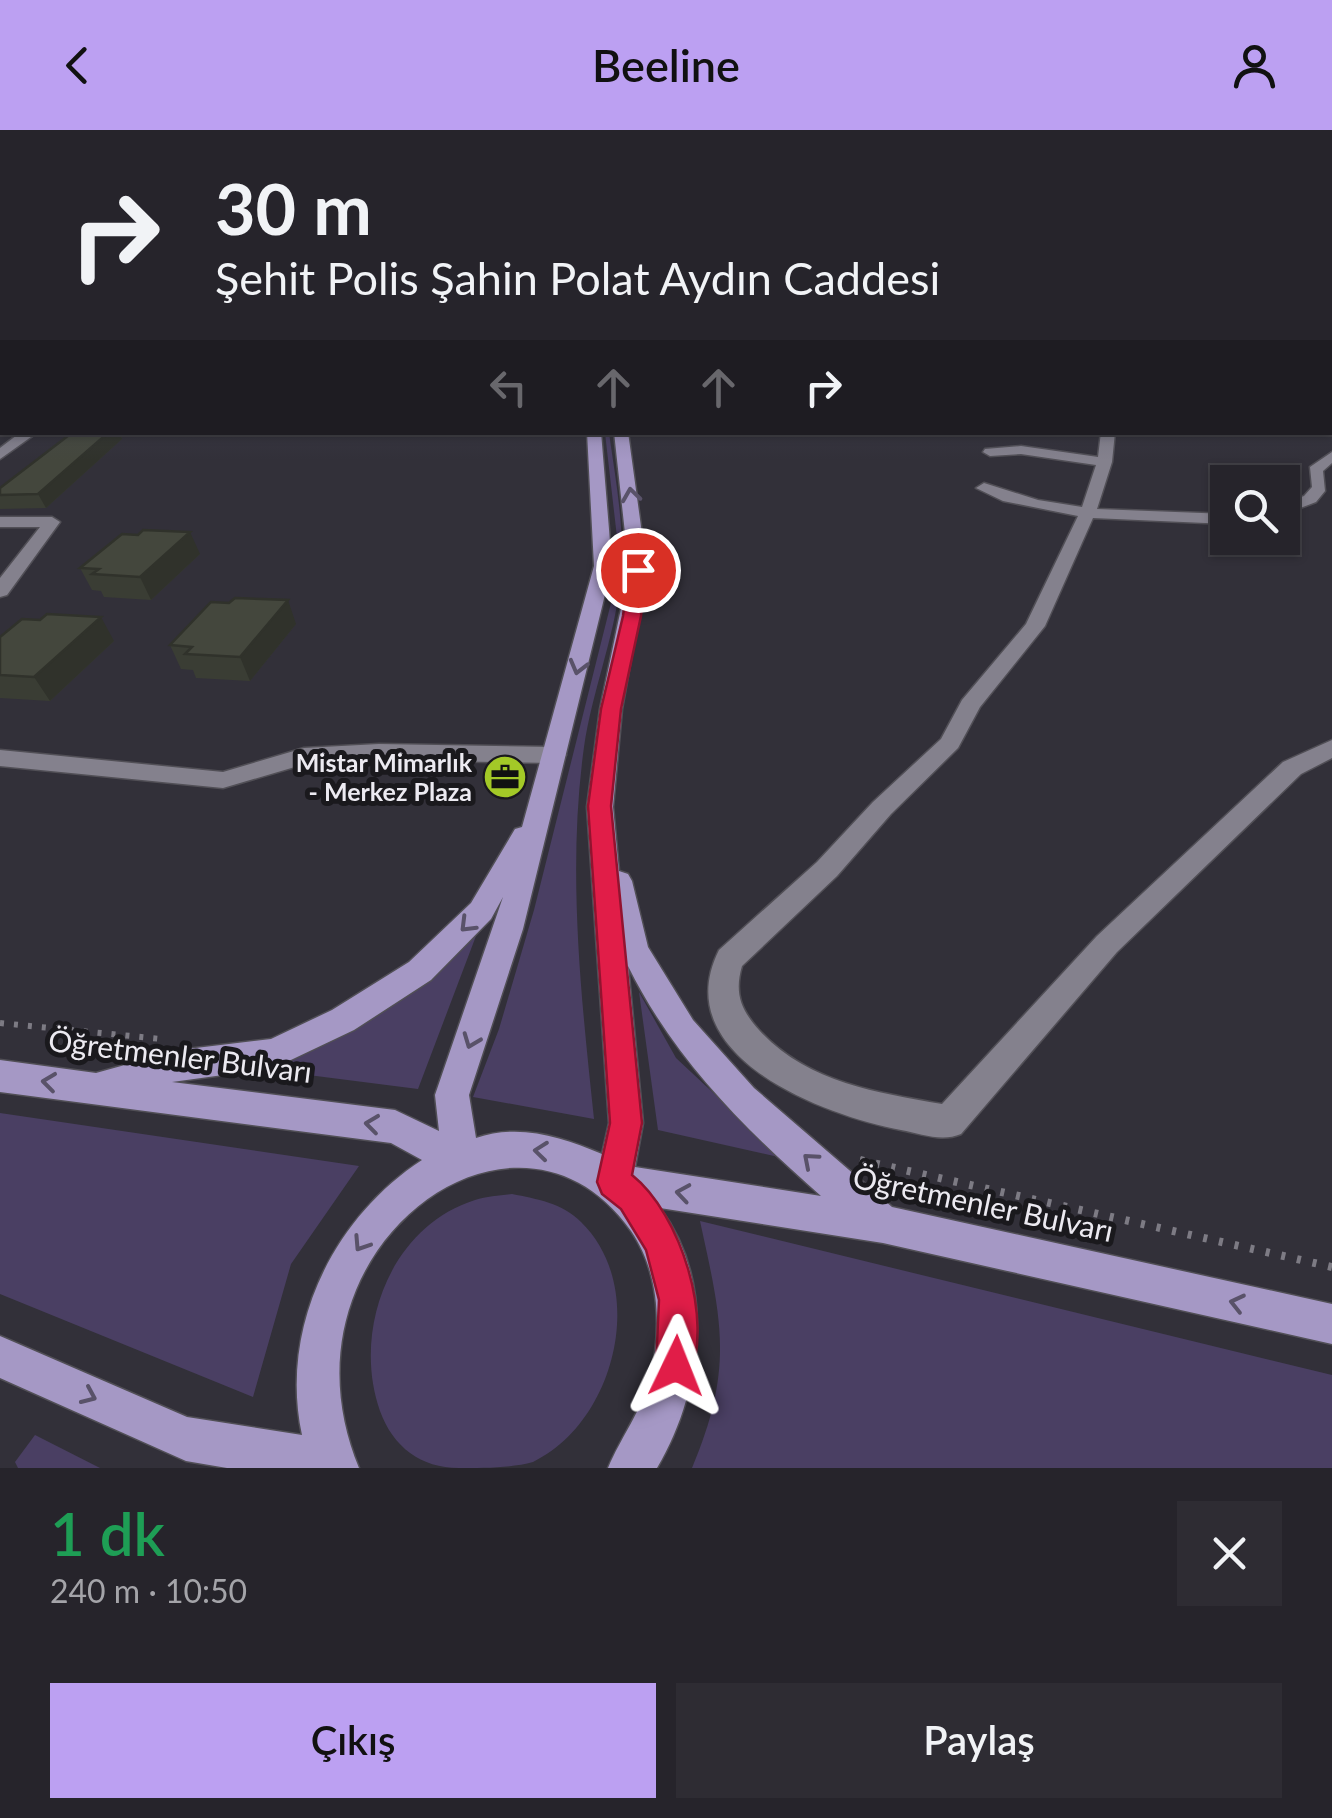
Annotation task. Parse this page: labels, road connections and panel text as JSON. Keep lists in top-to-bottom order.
{
  "streets": {
    "main road": ["Öğretmenler Bulvarı"]
  },
  "one_way": ["Öğretmenler Bulvarı"],
  "places": {
    "office": ["Mistar Mimarlık - Merkez Plaza"]
  },
  "page": {
    "header": "Beeline",
    "turn": ["30 m", "Şehit Polis Şahin Polat Aydın Caddesi"],
    "heading": ["1 dk", "240 m · 10:50"],
    "buttons": ["Çıkış", "Paylaş"]
  }
}
